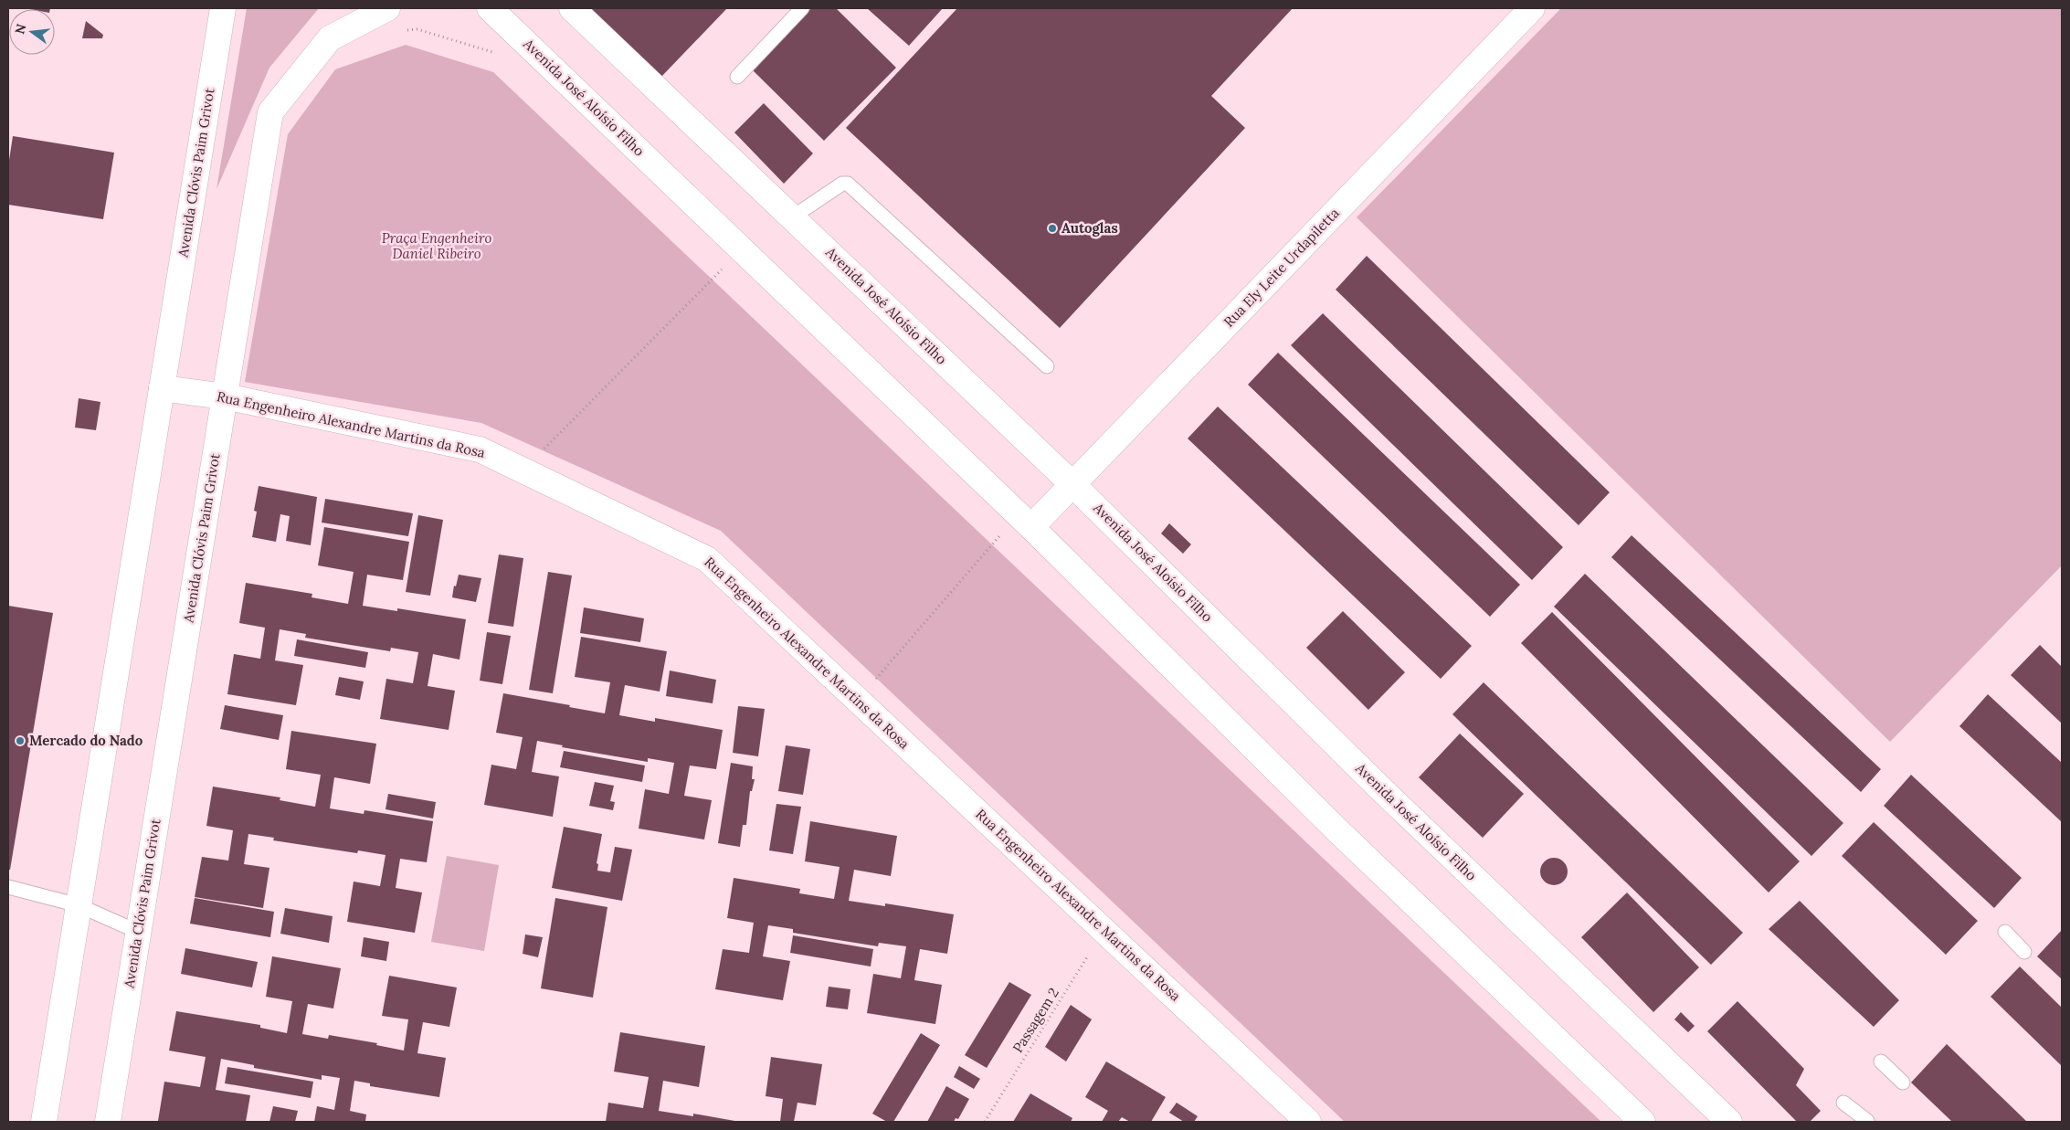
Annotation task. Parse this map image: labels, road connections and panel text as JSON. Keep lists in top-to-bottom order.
{
  "streets": {
    "street": [
      "Avenida José Aloísio Filho",
      "Avenida Clóvis Paim Grivot",
      "Rua Ely Leite Urdapiletta",
      "Rua Engenheiro Alexandre Martins da Rosa"
    ],
    "path": ["Passagem 2"]
  },
  "crossings": [
    ["Avenida José Aloísio Filho", "Rua Ely Leite Urdapiletta"],
    ["Avenida Clóvis Paim Grivot", "Rua Engenheiro Alexandre Martins da Rosa"],
    ["Rua Engenheiro Alexandre Martins da Rosa", "Passagem 2"]
  ],
  "parks": ["Praça Engenheiro Daniel Ribeiro"],
  "places": ["Autoglas", "Mercado do Nado"],
  "north": "left"
}
